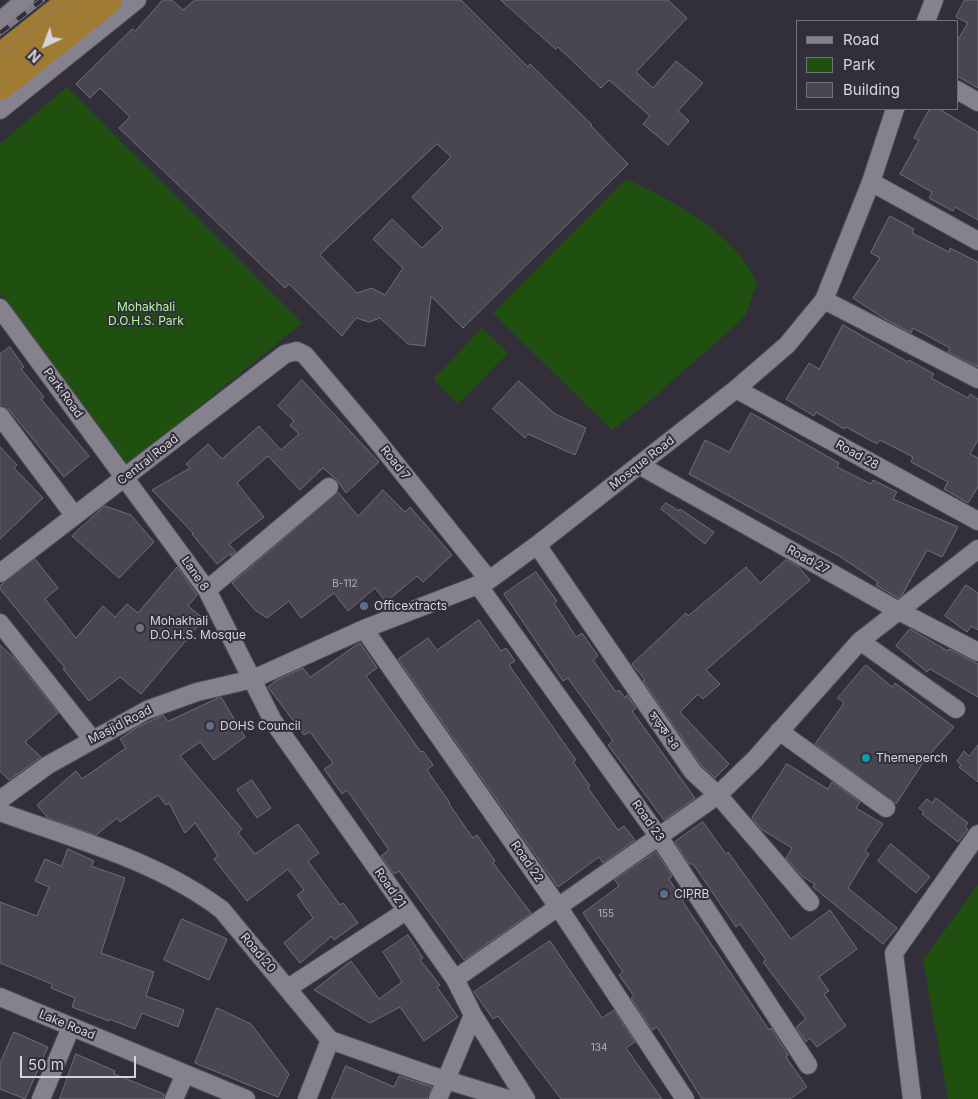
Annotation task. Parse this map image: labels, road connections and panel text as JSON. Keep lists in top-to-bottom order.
{
  "streets": {
    "street": [
      "Park Road",
      "Road 28",
      "Central Road",
      "Road 7",
      "Mosque Road",
      "Road 27",
      "Lane 8",
      "Masjid Road",
      "সড়ক ২৪",
      "Road 23",
      "Road 22",
      "Road 21",
      "Road 20",
      "Lake Road"
    ]
  },
  "crossings": [
    ["Park Road", "Central Road"],
    ["Park Road", "Lane 8"],
    ["Road 28", "Mosque Road"],
    ["Central Road", "Road 7"],
    ["Central Road", "Lane 8"],
    ["Road 7", "Mosque Road"],
    ["Road 7", "Road 23"],
    ["Mosque Road", "Road 27"],
    ["Mosque Road", "Lane 8"],
    ["Mosque Road", "Masjid Road"],
    ["Mosque Road", "সড়ক ২৪"],
    ["Mosque Road", "Road 23"],
    ["Mosque Road", "Road 22"],
    ["Mosque Road", "Road 21"],
    ["Lane 8", "Masjid Road"],
    ["Lane 8", "Road 21"],
    ["Masjid Road", "Road 21"]
  ],
  "parks": ["Mohakhali D.O.H.S. Park"],
  "places": [
    "Officextracts",
    "Mohakhali D.O.H.S. Mosque",
    "DOHS Council",
    "Themeperch",
    "CIPRB"
  ],
  "house_numbers": ["B-112", "155", "134"],
  "legend": ["Road", "Park", "Building"],
  "scale_bar": "50 m",
  "north": "bottom left"
}
